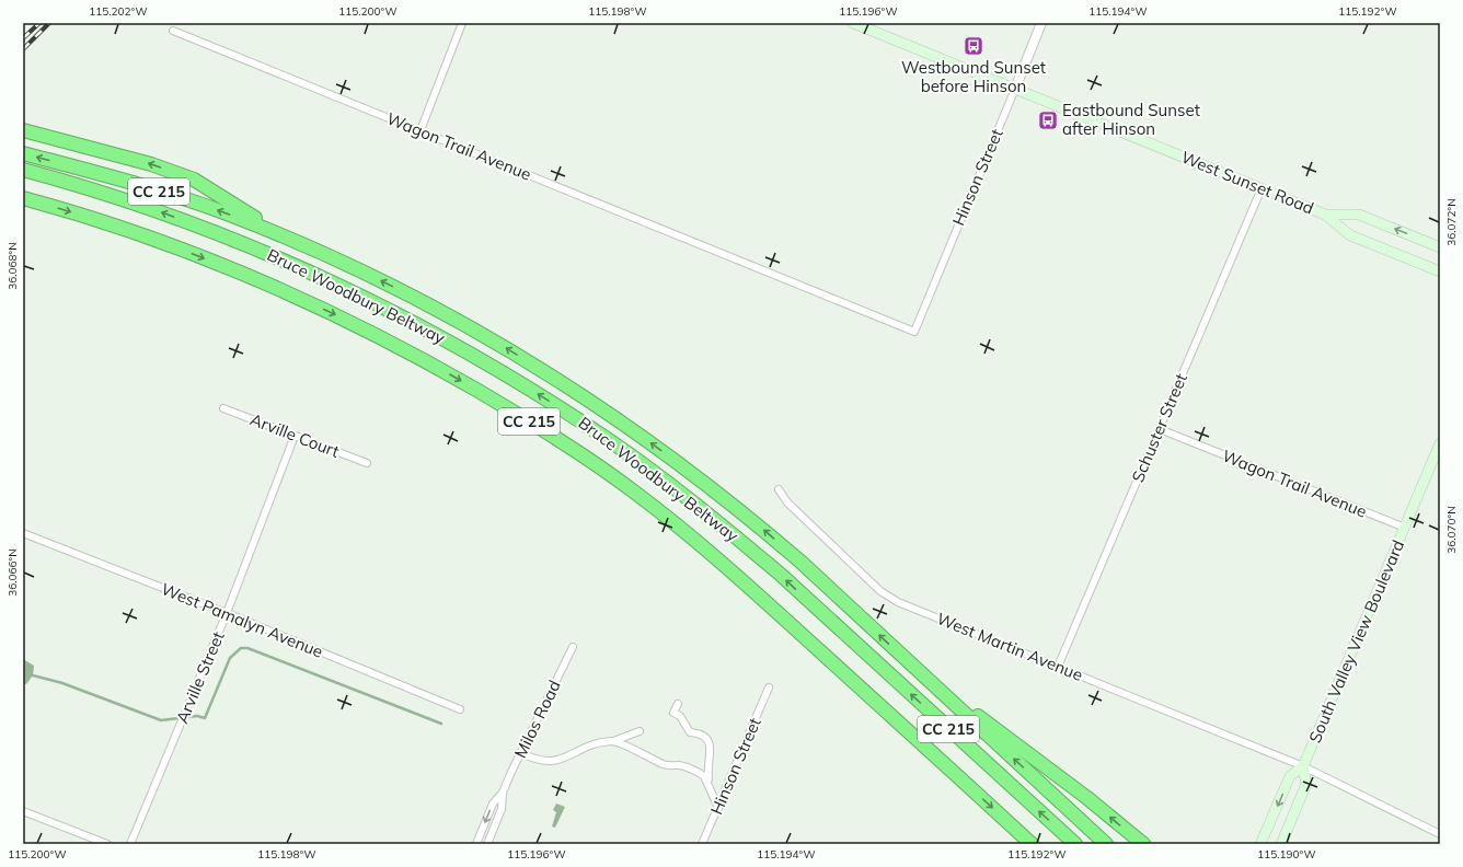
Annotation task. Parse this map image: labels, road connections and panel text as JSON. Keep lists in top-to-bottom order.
{
  "streets": {
    "highway": ["CC 215", "Bruce Woodbury Beltway"],
    "main road": ["West Sunset Road", "South Valley View Boulevard"],
    "street": [
      "Wagon Trail Avenue",
      "Hinson Street",
      "Schuster Street",
      "Arville Court",
      "West Pamalyn Avenue",
      "West Martin Avenue",
      "Arville Street",
      "Milos Road"
    ]
  },
  "crossings": [
    ["Wagon Trail Avenue", "Hinson Street"],
    ["Wagon Trail Avenue", "Schuster Street"],
    ["Wagon Trail Avenue", "South Valley View Boulevard"],
    ["Hinson Street", "West Sunset Road"],
    ["West Sunset Road", "Schuster Street"],
    ["Schuster Street", "West Martin Avenue"],
    ["Arville Court", "Arville Street"],
    ["West Pamalyn Avenue", "Arville Street"],
    ["South Valley View Boulevard", "West Martin Avenue"]
  ],
  "places": {
    "bus stop": ["Westbound Sunset before Hinson", "Eastbound Sunset after Hinson"]
  },
  "coordinates": [
    "115.202°W",
    "115.200°W",
    "115.198°W",
    "115.196°W",
    "115.194°W",
    "115.192°W",
    "36.072°N",
    "36.068°N",
    "36.070°N",
    "36.066°N",
    "115.190°W"
  ]
}
